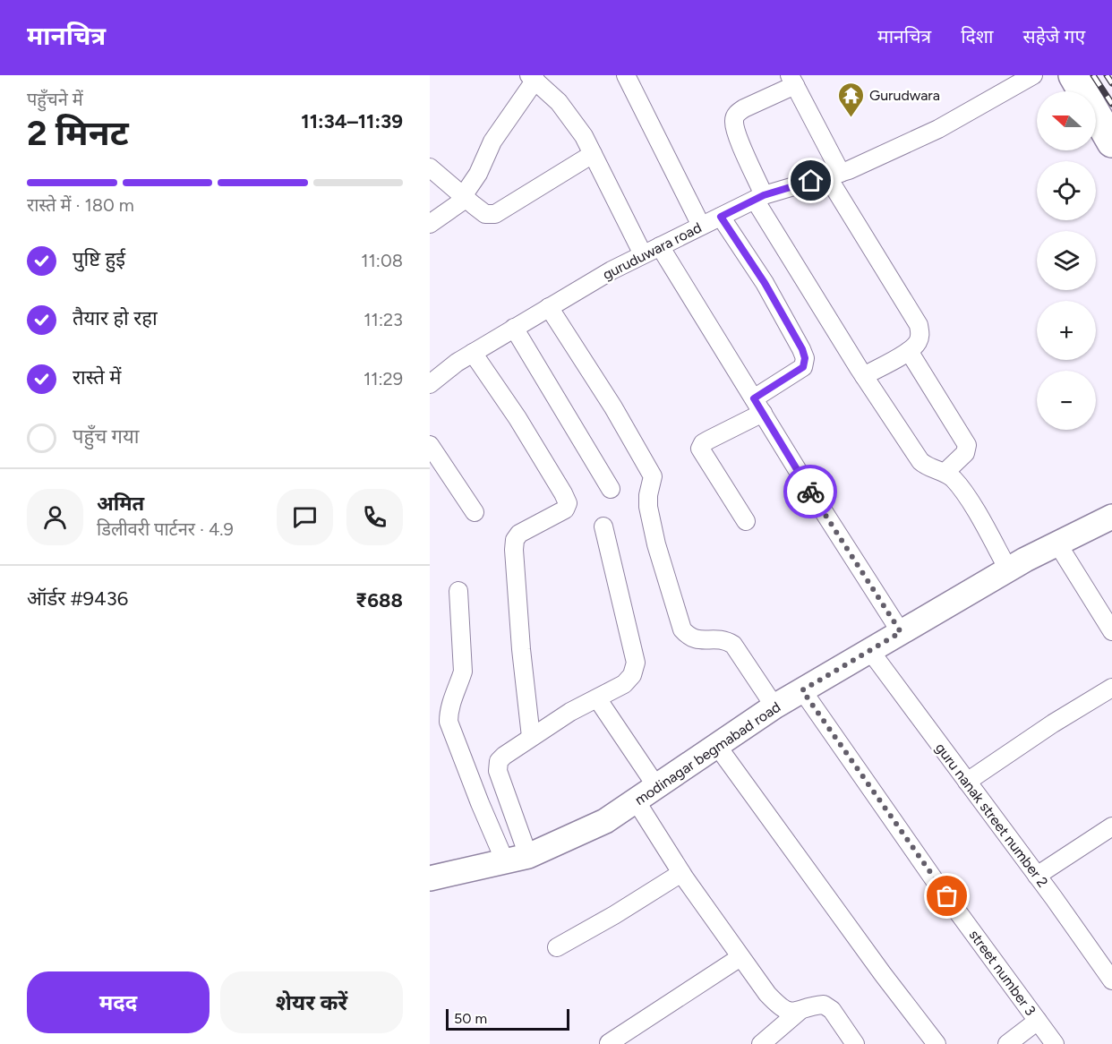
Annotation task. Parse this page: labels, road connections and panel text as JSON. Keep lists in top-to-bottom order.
{
  "streets": {
    "street": [
      "guruduwara road",
      "modinagar begmabad road",
      "guru nanak street number 2",
      "street number 3"
    ]
  },
  "crossings": [
    ["modinagar begmabad road", "guru nanak street number 2"],
    ["modinagar begmabad road", "street number 3"]
  ],
  "places": {
    "temple": ["Gurudwara"]
  },
  "scale_bar": "50 m",
  "north": "left",
  "page": {
    "header": "मानचित्र",
    "nav": ["मानचित्र", "दिशा", "सहेजे गए"],
    "heading": ["2 मिनट", "पहुँचने में", "11:34–11:39"],
    "panel": [
      "अमित",
      "डिलीवरी पार्टनर · 4.9",
      "ऑर्डर #9436",
      "₹688"
    ],
    "map_buttons": ["+", "−"],
    "bar": "रास्ते में · 180 m",
    "list": [
      ["पुष्टि हुई", "11:08"],
      ["तैयार हो रहा", "11:23"],
      ["रास्ते में", "11:29"],
      "पहुँच गया"
    ],
    "buttons": ["मदद", "शेयर करें"],
    "scale": "50 m"
  }
}
